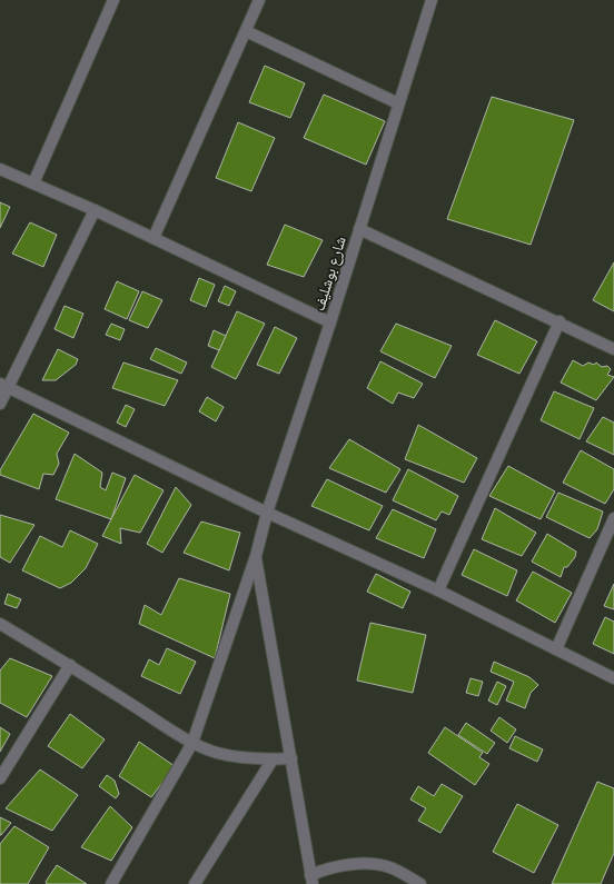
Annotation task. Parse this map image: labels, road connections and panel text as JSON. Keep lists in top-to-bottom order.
{
  "streets": {
    "street": ["شارع بوشليف"]
  }
}
